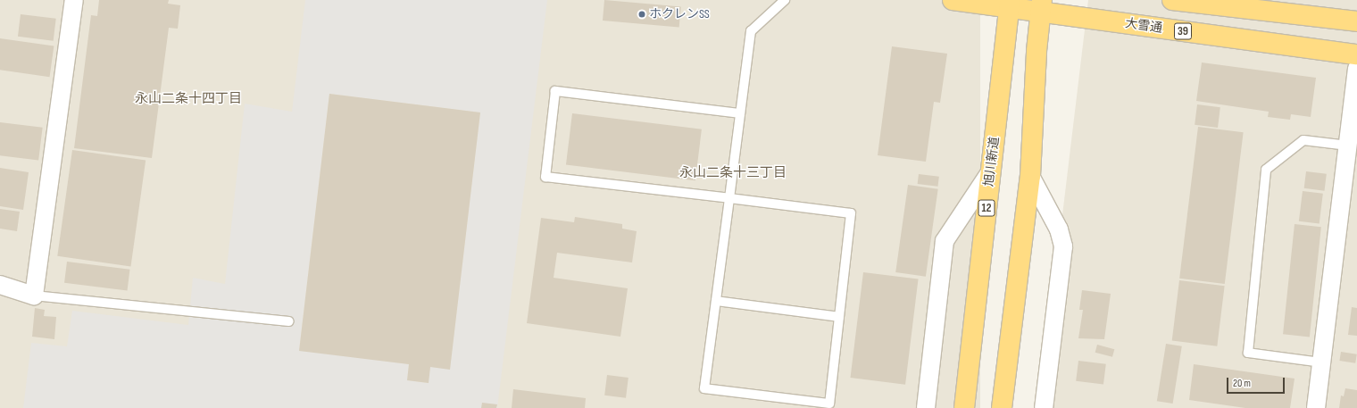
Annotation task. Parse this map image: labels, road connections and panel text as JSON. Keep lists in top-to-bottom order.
{
  "streets": {
    "highway": [
      "大雪通",
      "39",
      "旭川新道",
      "12"
    ]
  },
  "crossings": [
    ["大雪通", "旭川新道"]
  ],
  "districts": ["永山二条十四丁目", "永山二条十三丁目"],
  "places": ["ホクレンSS"],
  "scale_bar": "20 m"
}
